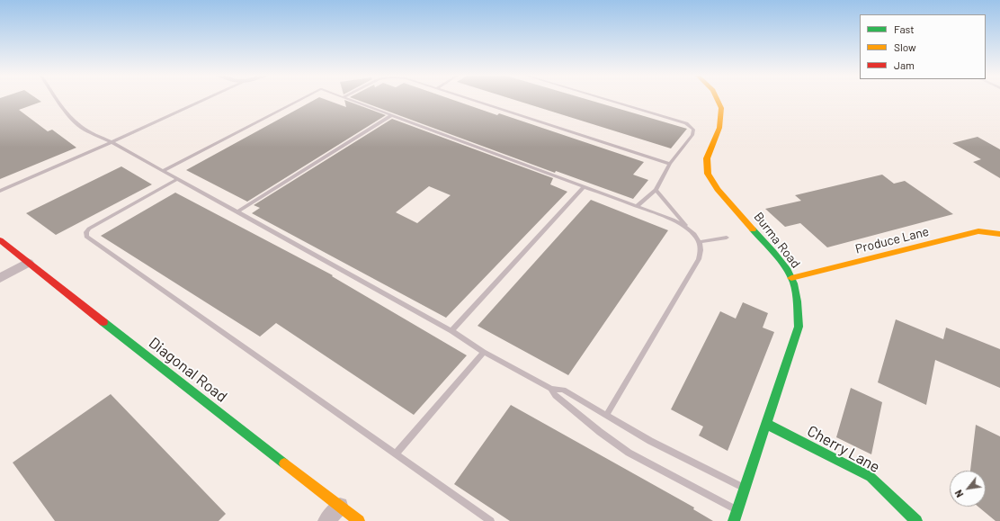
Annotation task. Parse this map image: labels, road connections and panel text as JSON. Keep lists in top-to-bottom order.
{
  "streets": {
    "street": [
      "Burma Road",
      "Produce Lane",
      "Diagonal Road",
      "Cherry Lane"
    ]
  },
  "crossings": [
    ["Burma Road", "Produce Lane"],
    ["Burma Road", "Cherry Lane"]
  ],
  "legend": ["Fast", "Slow", "Jam"],
  "north": "bottom left"
}
